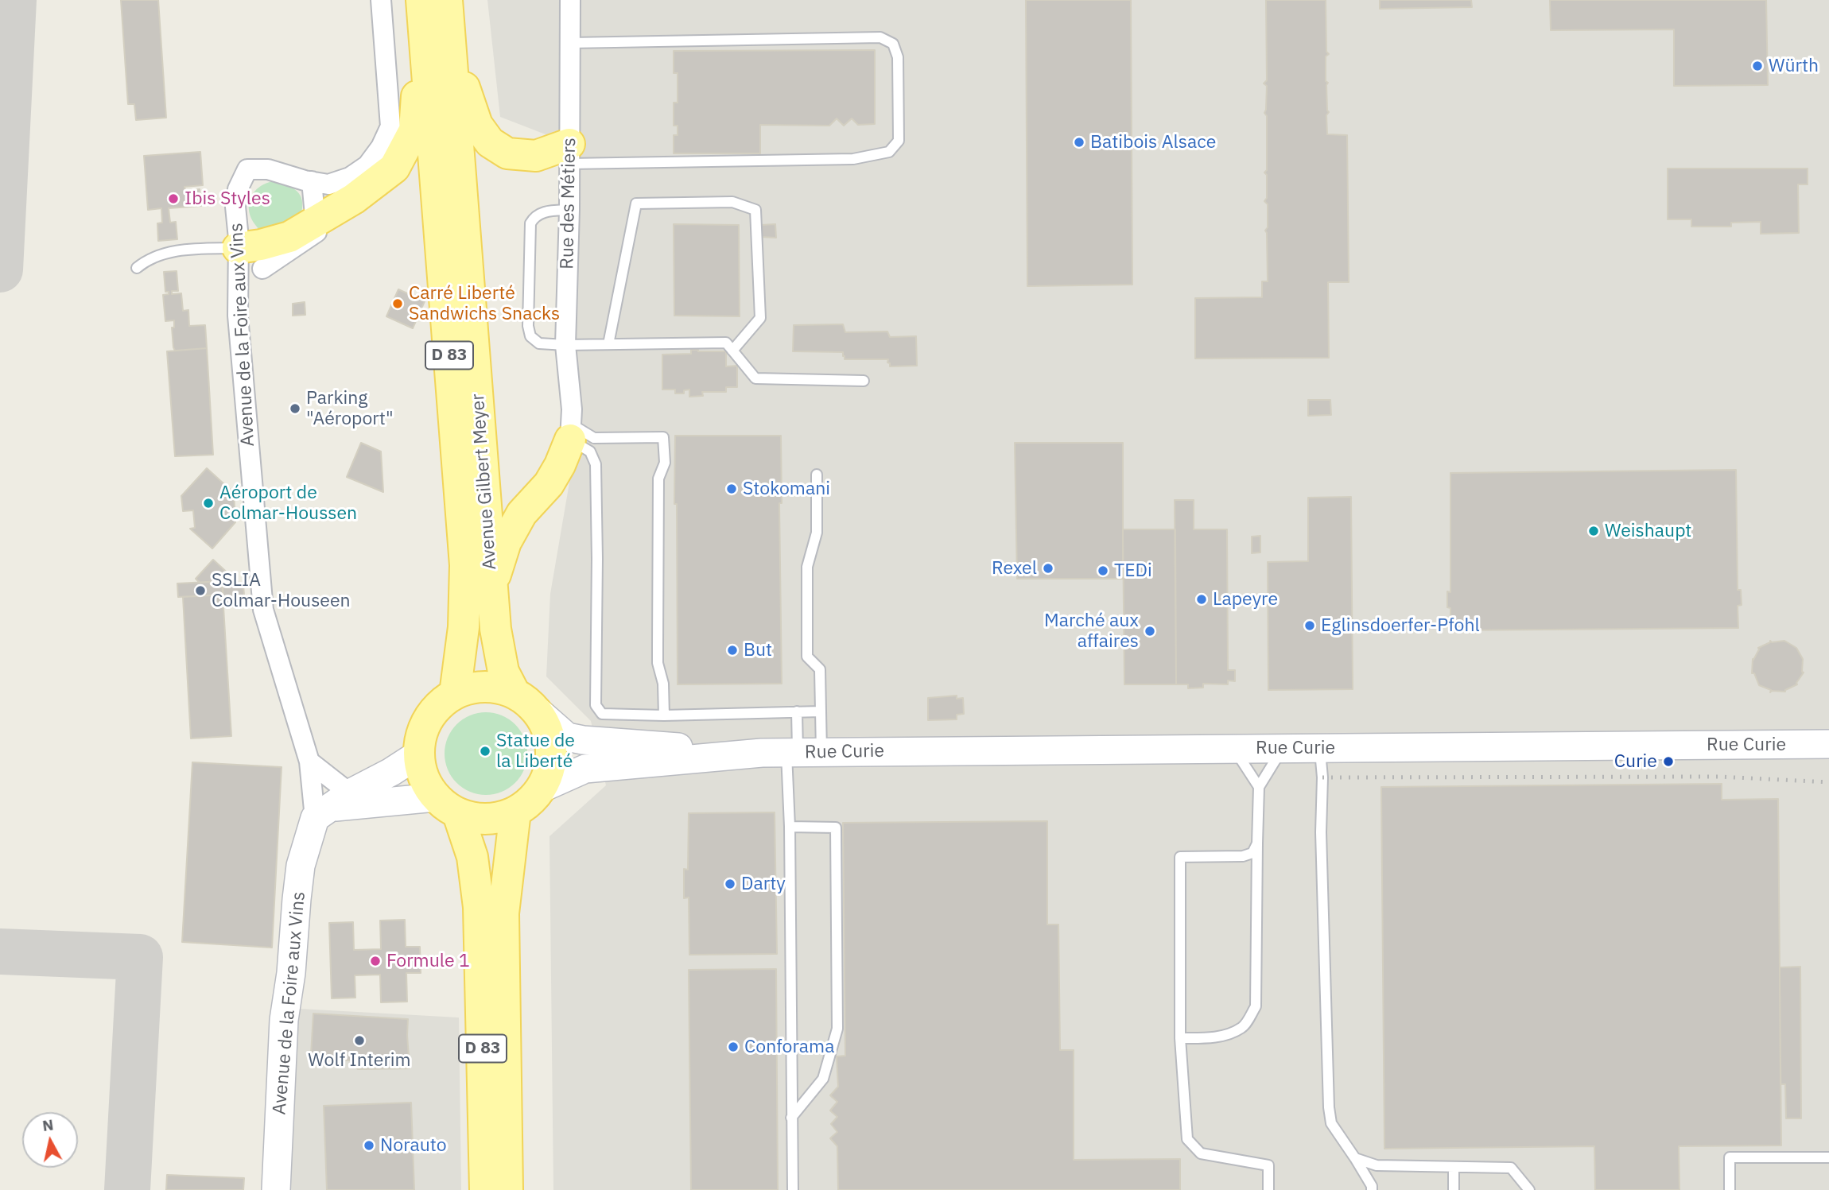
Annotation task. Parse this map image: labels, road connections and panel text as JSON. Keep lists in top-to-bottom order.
{
  "streets": {
    "main road": [
      "Avenue de la Foire aux Vins",
      "D 83",
      "Avenue Gilbert Meyer",
      "Rue Curie"
    ],
    "street": ["Rue des Métiers"]
  },
  "crossings": [
    ["D 83", "Avenue Gilbert Meyer"],
    ["D 83", "Rue Curie"],
    ["Avenue Gilbert Meyer", "Rue Curie"]
  ],
  "places": [
    "Würth",
    "Batibois Alsace",
    "Ibis Styles",
    "Carré Liberté Sandwichs Snacks",
    "Parking \"Aéroport\"",
    "Stokomani",
    "Aéroport de Colmar-Houssen",
    "Weishaupt",
    "Rexel",
    "TEDi",
    "SSLIA Colmar-Houseen",
    "Lapeyre",
    "Eglinsdoerfer-Pfohl",
    "Marché aux affaires",
    "But",
    "Statue de la Liberté",
    "Curie",
    "Darty",
    "Formule 1",
    "Wolf Interim",
    "Conforama",
    "Norauto"
  ],
  "north": "top"
}
